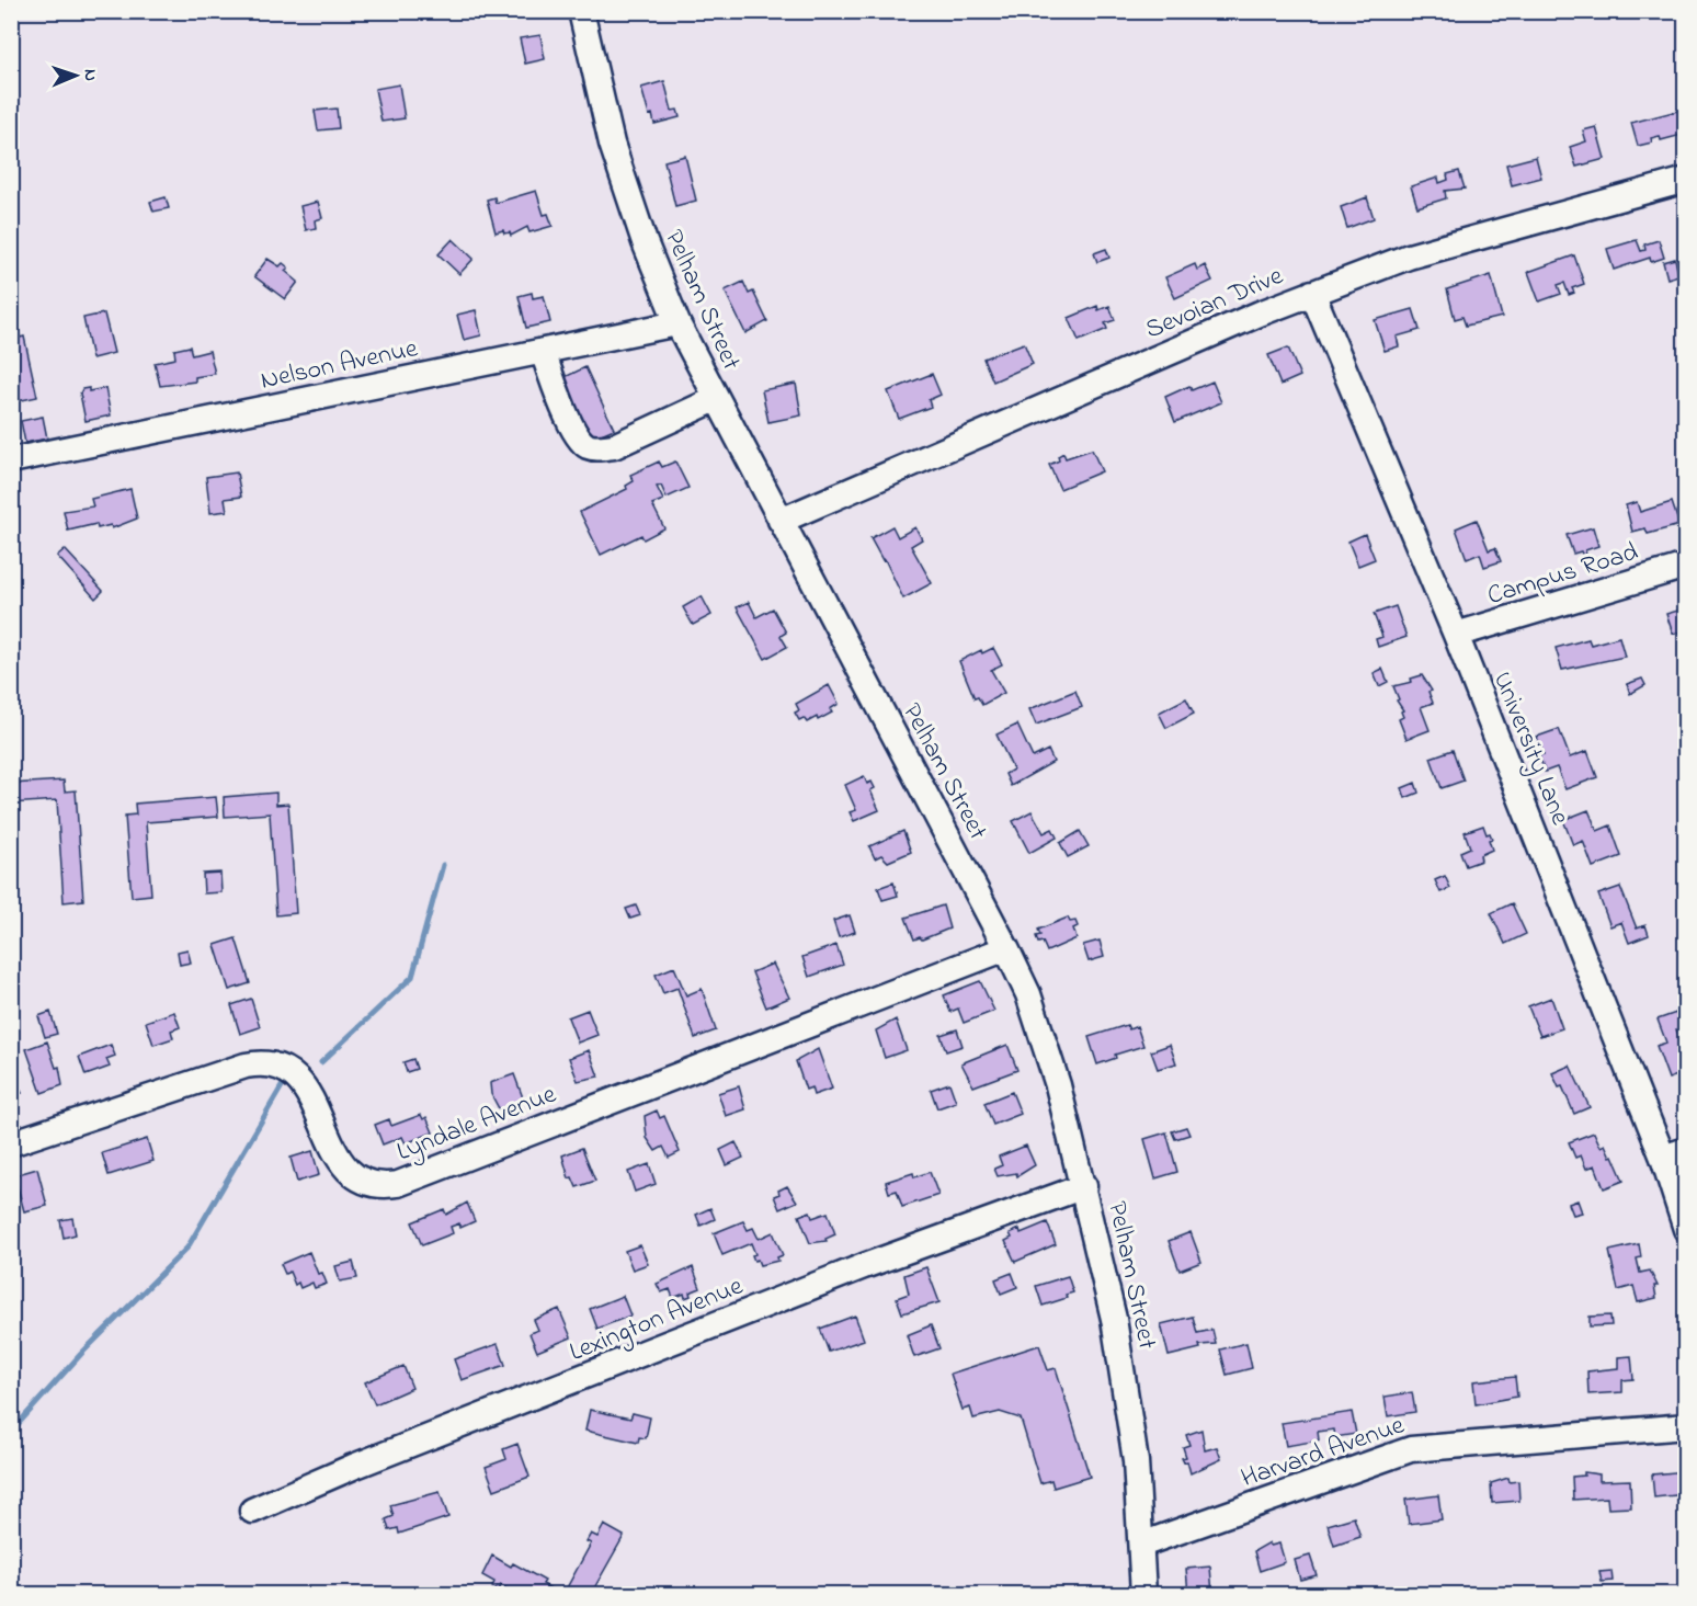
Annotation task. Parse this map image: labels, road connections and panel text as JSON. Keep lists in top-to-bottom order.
{
  "streets": {
    "street": [
      "Pelham Street",
      "Sevoian Drive",
      "Nelson Avenue",
      "Campus Road",
      "University Lane",
      "Lyndale Avenue",
      "Lexington Avenue",
      "Harvard Avenue"
    ]
  },
  "crossings": [
    ["Pelham Street", "Sevoian Drive"],
    ["Pelham Street", "Nelson Avenue"],
    ["Pelham Street", "Lyndale Avenue"],
    ["Pelham Street", "Lexington Avenue"],
    ["Pelham Street", "Harvard Avenue"],
    ["Sevoian Drive", "University Lane"],
    ["Campus Road", "University Lane"]
  ],
  "north": "right"
}
